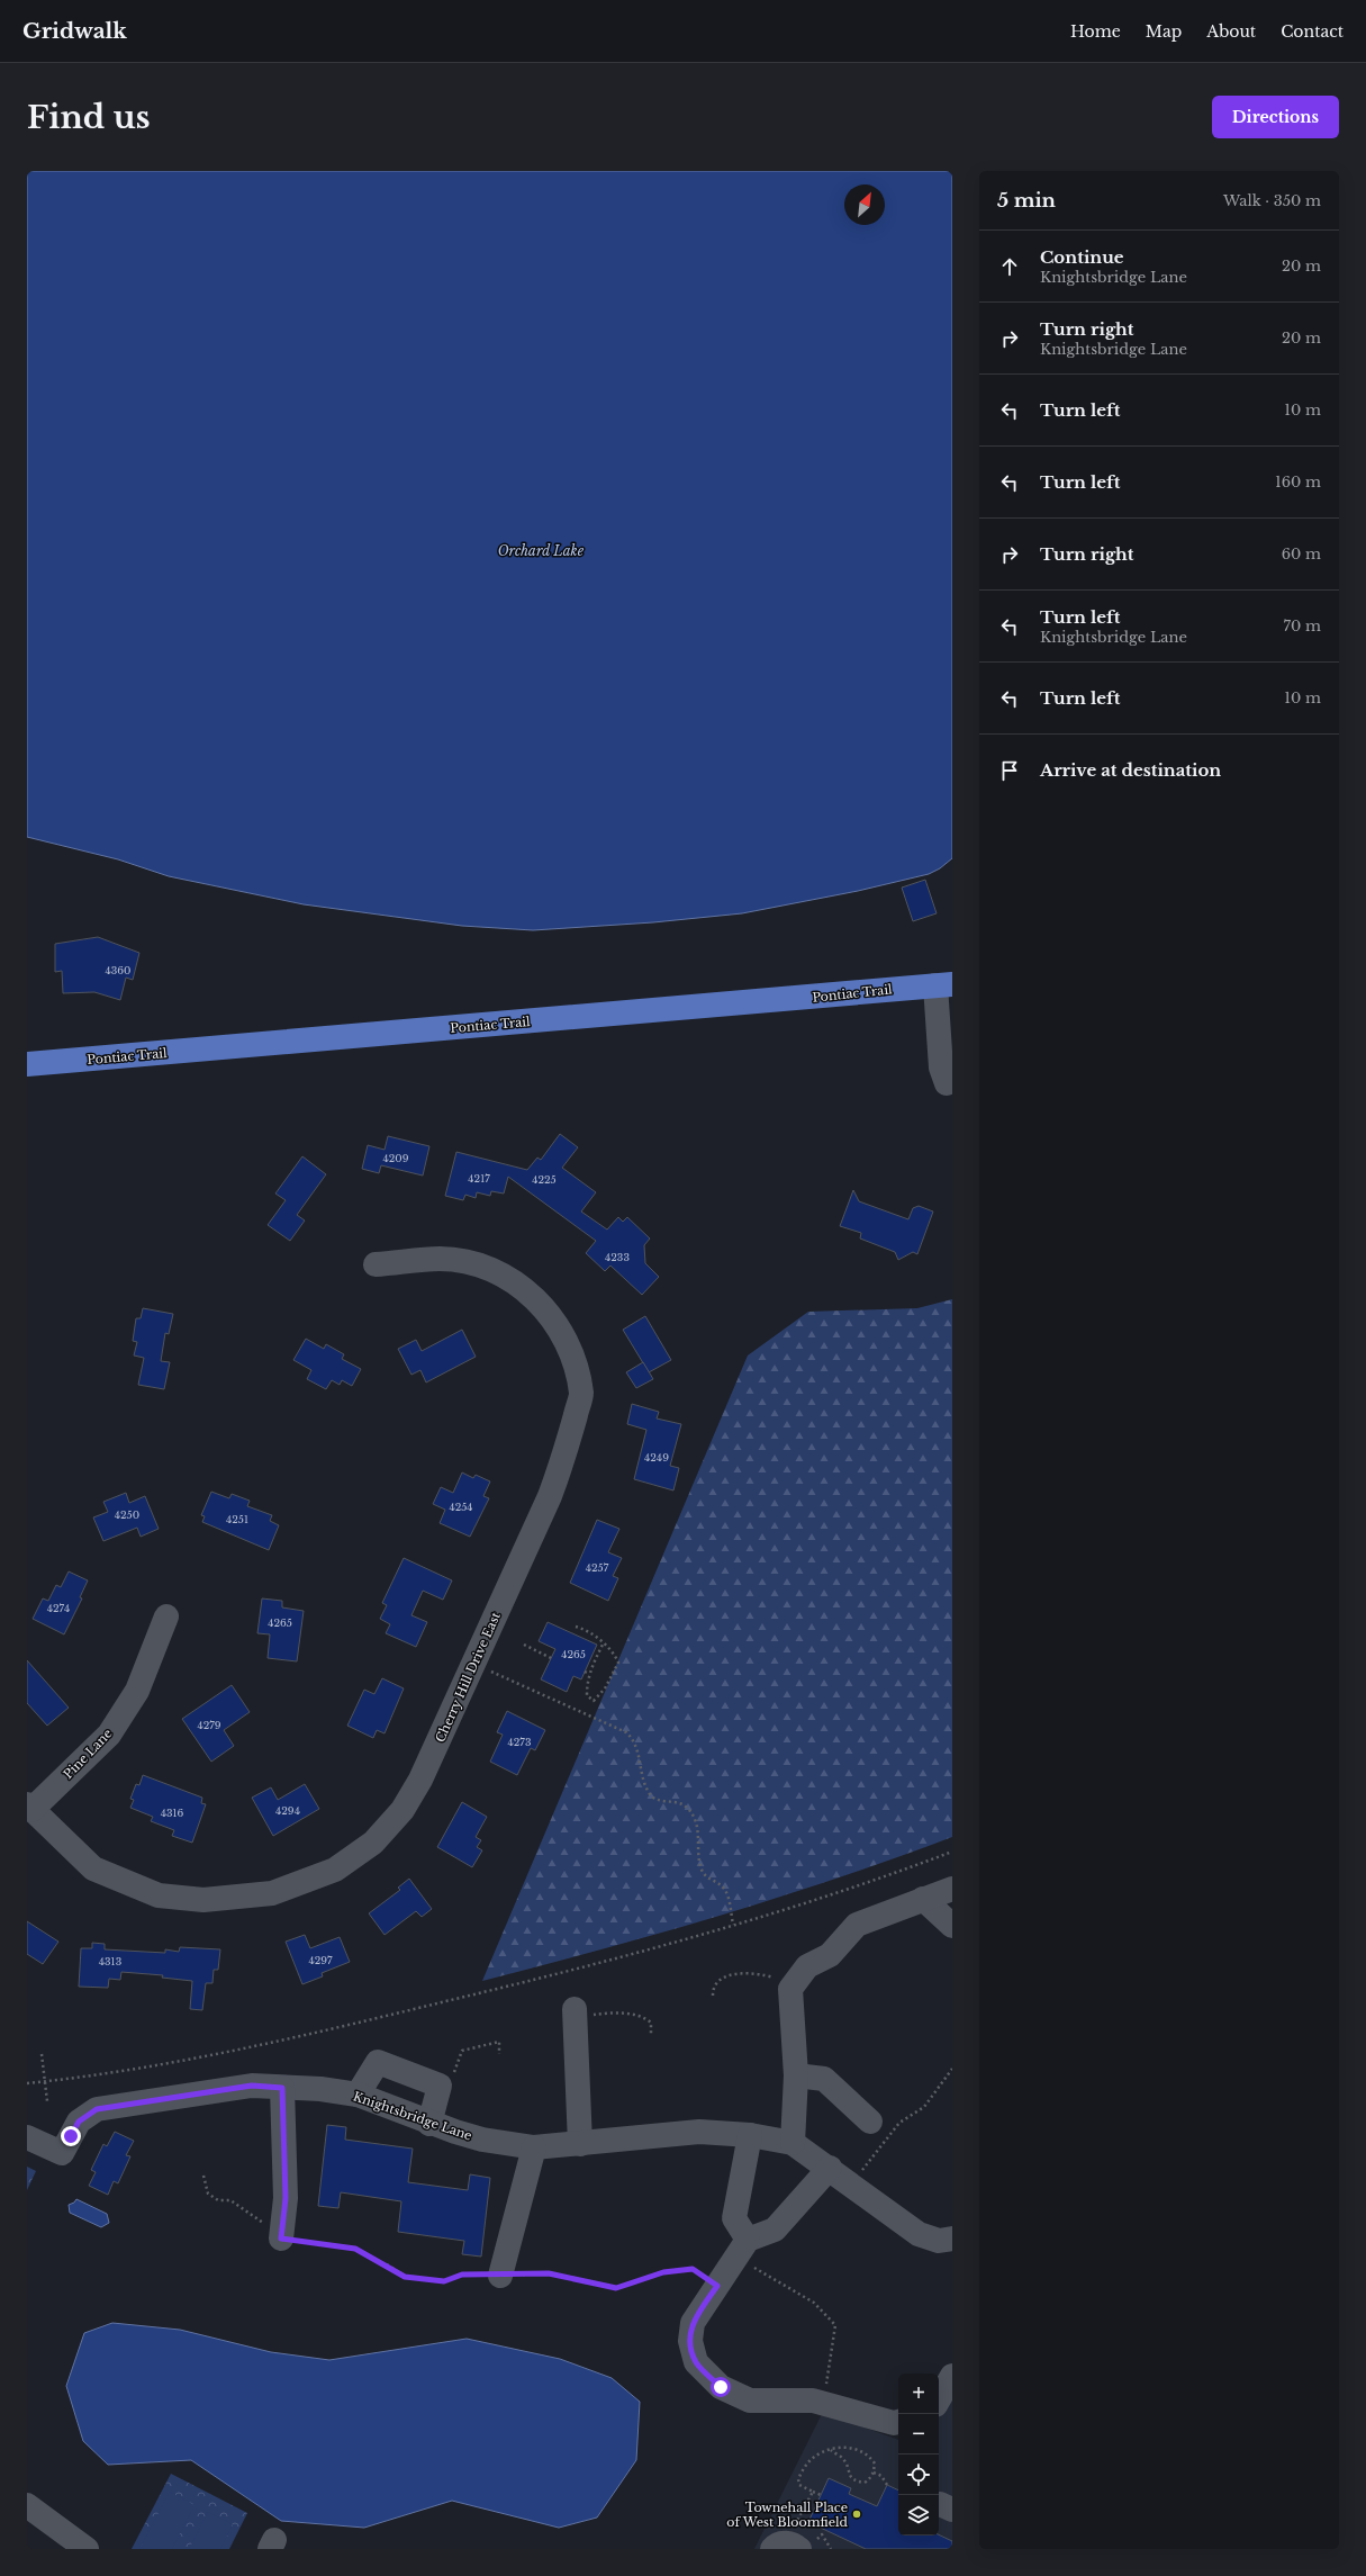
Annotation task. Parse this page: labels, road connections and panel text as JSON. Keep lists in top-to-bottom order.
{
  "streets": {
    "main road": ["Pontiac Trail"],
    "street": ["Cherry Hill Drive East", "Pine Lane", "Knightsbridge Lane"]
  },
  "crossings": [
    ["Cherry Hill Drive East", "Pine Lane"]
  ],
  "water": ["Orchard Lake"],
  "places": ["Townehall Place of West Bloomfield"],
  "house_numbers": [
    "4360",
    "4209",
    "4217",
    "4225",
    "4233",
    "4249",
    "4254",
    "4250",
    "4251",
    "4257",
    "4274",
    "4265",
    "4265",
    "4279",
    "4273",
    "4294",
    "4316",
    "4297",
    "4313"
  ],
  "north": "top right",
  "page": {
    "header": "Gridwalk",
    "nav": [
      "Home",
      "Map",
      "About",
      "Contact"
    ],
    "buttons": "Directions",
    "title": "Find us",
    "heading": ["5 min", "Walk · 350 m"],
    "list": [
      ["Continue", "Knightsbridge Lane", "20 m"],
      ["Turn right", "Knightsbridge Lane", "20 m"],
      ["Turn left", "10 m"],
      ["Turn left", "160 m"],
      ["Turn right", "60 m"],
      ["Turn left", "Knightsbridge Lane", "70 m"],
      ["Turn left", "10 m"],
      "Arrive at destination"
    ],
    "map_buttons": ["+", "−"]
  }
}
